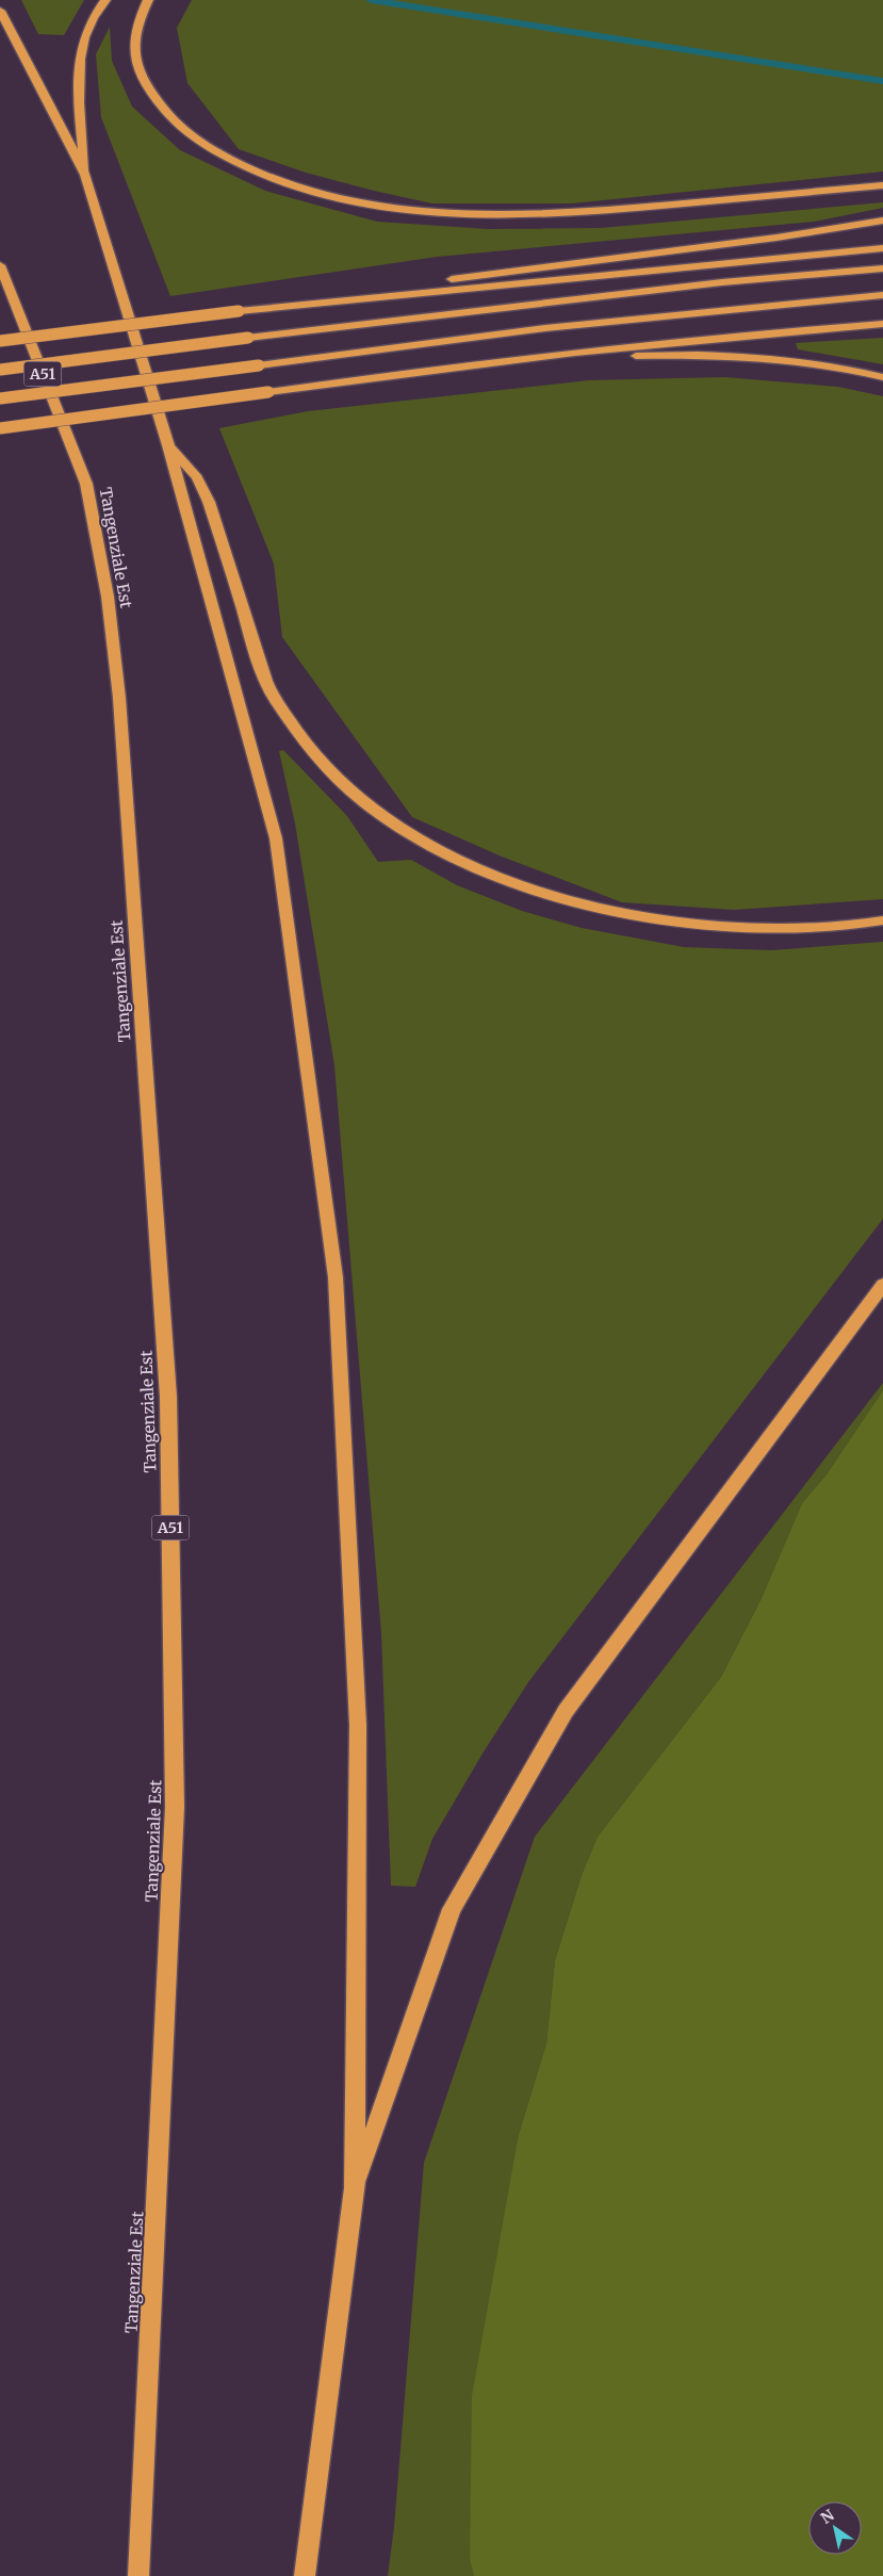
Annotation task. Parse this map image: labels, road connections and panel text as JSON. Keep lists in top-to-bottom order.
{
  "streets": {
    "highway": ["A51", "Tangenziale Est"]
  },
  "north": "top left"
}
